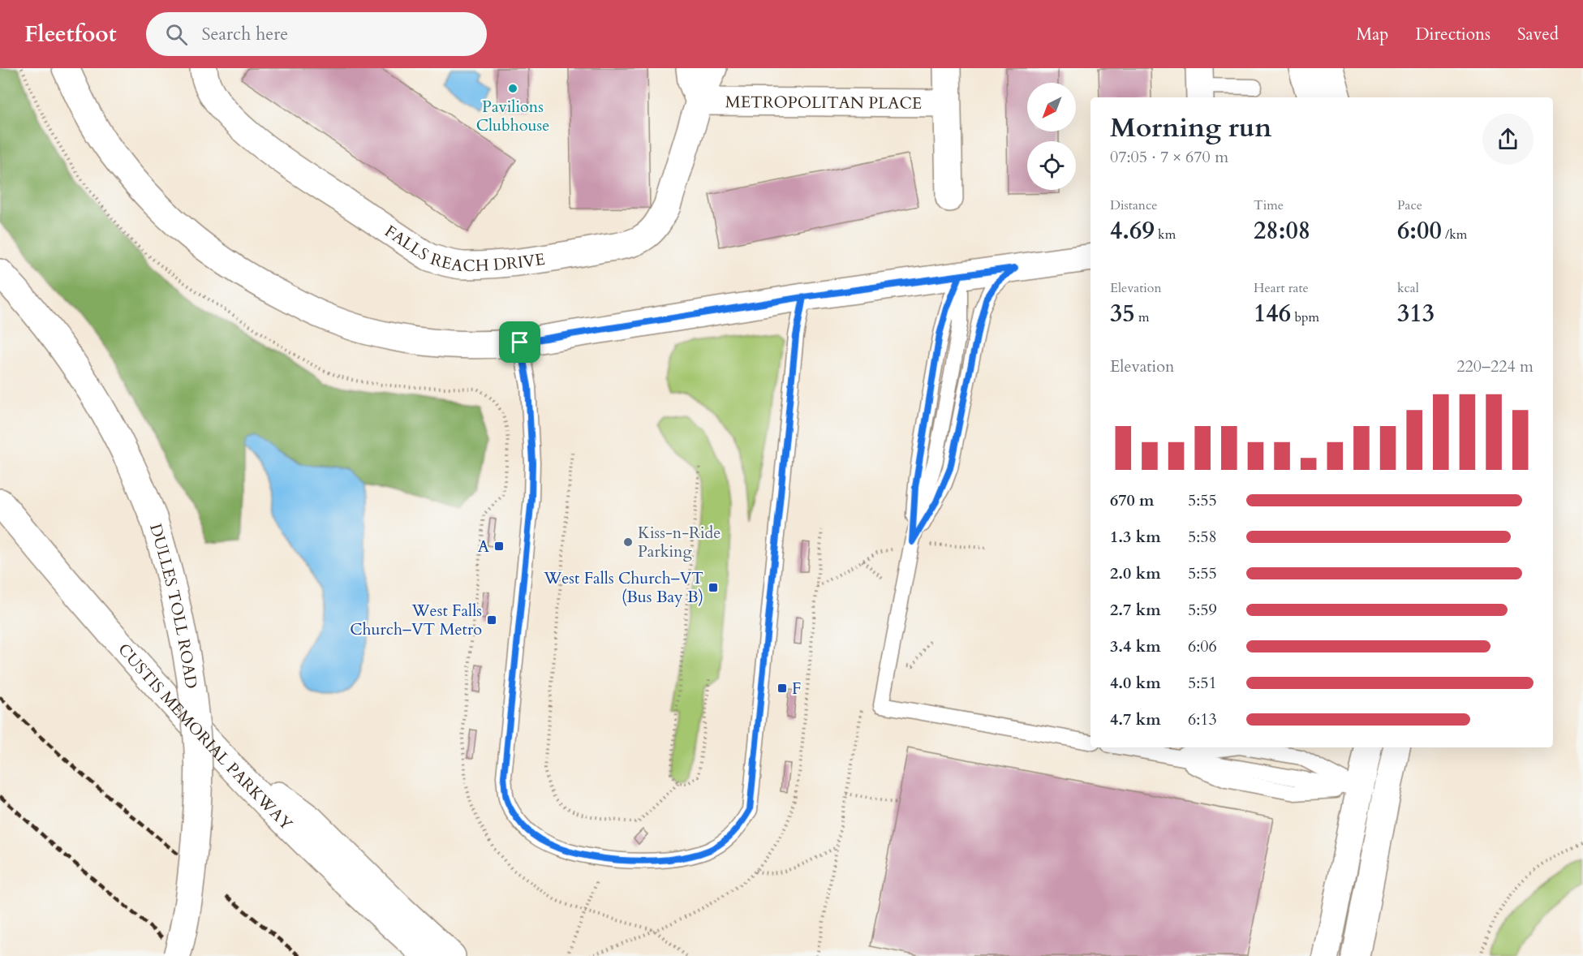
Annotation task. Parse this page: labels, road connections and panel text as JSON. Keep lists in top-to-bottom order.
{
  "streets": {
    "main road": [
      "METROPOLITAN PLACE",
      "FALLS REACH DRIVE",
      "DULLES TOLL ROAD",
      "CUSTIS MEMORIAL PARKWAY"
    ]
  },
  "crossings": [
    ["METROPOLITAN PLACE", "FALLS REACH DRIVE"]
  ],
  "places": {
    "other": ["Pavilions Clubhouse", "Kiss-n-Ride Parking"],
    "transit": [
      "A",
      "West Falls Church–VT (Bus Bay B)",
      "West Falls Church–VT Metro",
      "F"
    ]
  },
  "north": "bottom left",
  "page": {
    "header": "Fleetfoot",
    "search": "Search here",
    "nav": ["Map", "Directions", "Saved"],
    "heading": ["Morning run", "07:05 · 7 × 670 m"],
    "stats": [
      ["Distance", "4.69 km"],
      ["Time", "28:08"],
      ["Pace", "6:00 /km"],
      ["Elevation", "35 m"],
      ["Heart rate", "146 bpm"],
      ["kcal", "313"]
    ],
    "chart": ["Elevation", "220–224 m"],
    "list": [
      {
        "name": "670 m",
        "note": "5:55"
      },
      {
        "name": "1.3 km",
        "note": "5:58"
      },
      {
        "name": "2.0 km",
        "note": "5:55"
      },
      {
        "name": "2.7 km",
        "note": "5:59"
      },
      {
        "name": "3.4 km",
        "note": "6:06"
      },
      {
        "name": "4.0 km",
        "note": "5:51"
      },
      {
        "name": "4.7 km",
        "note": "6:13"
      }
    ]
  }
}
